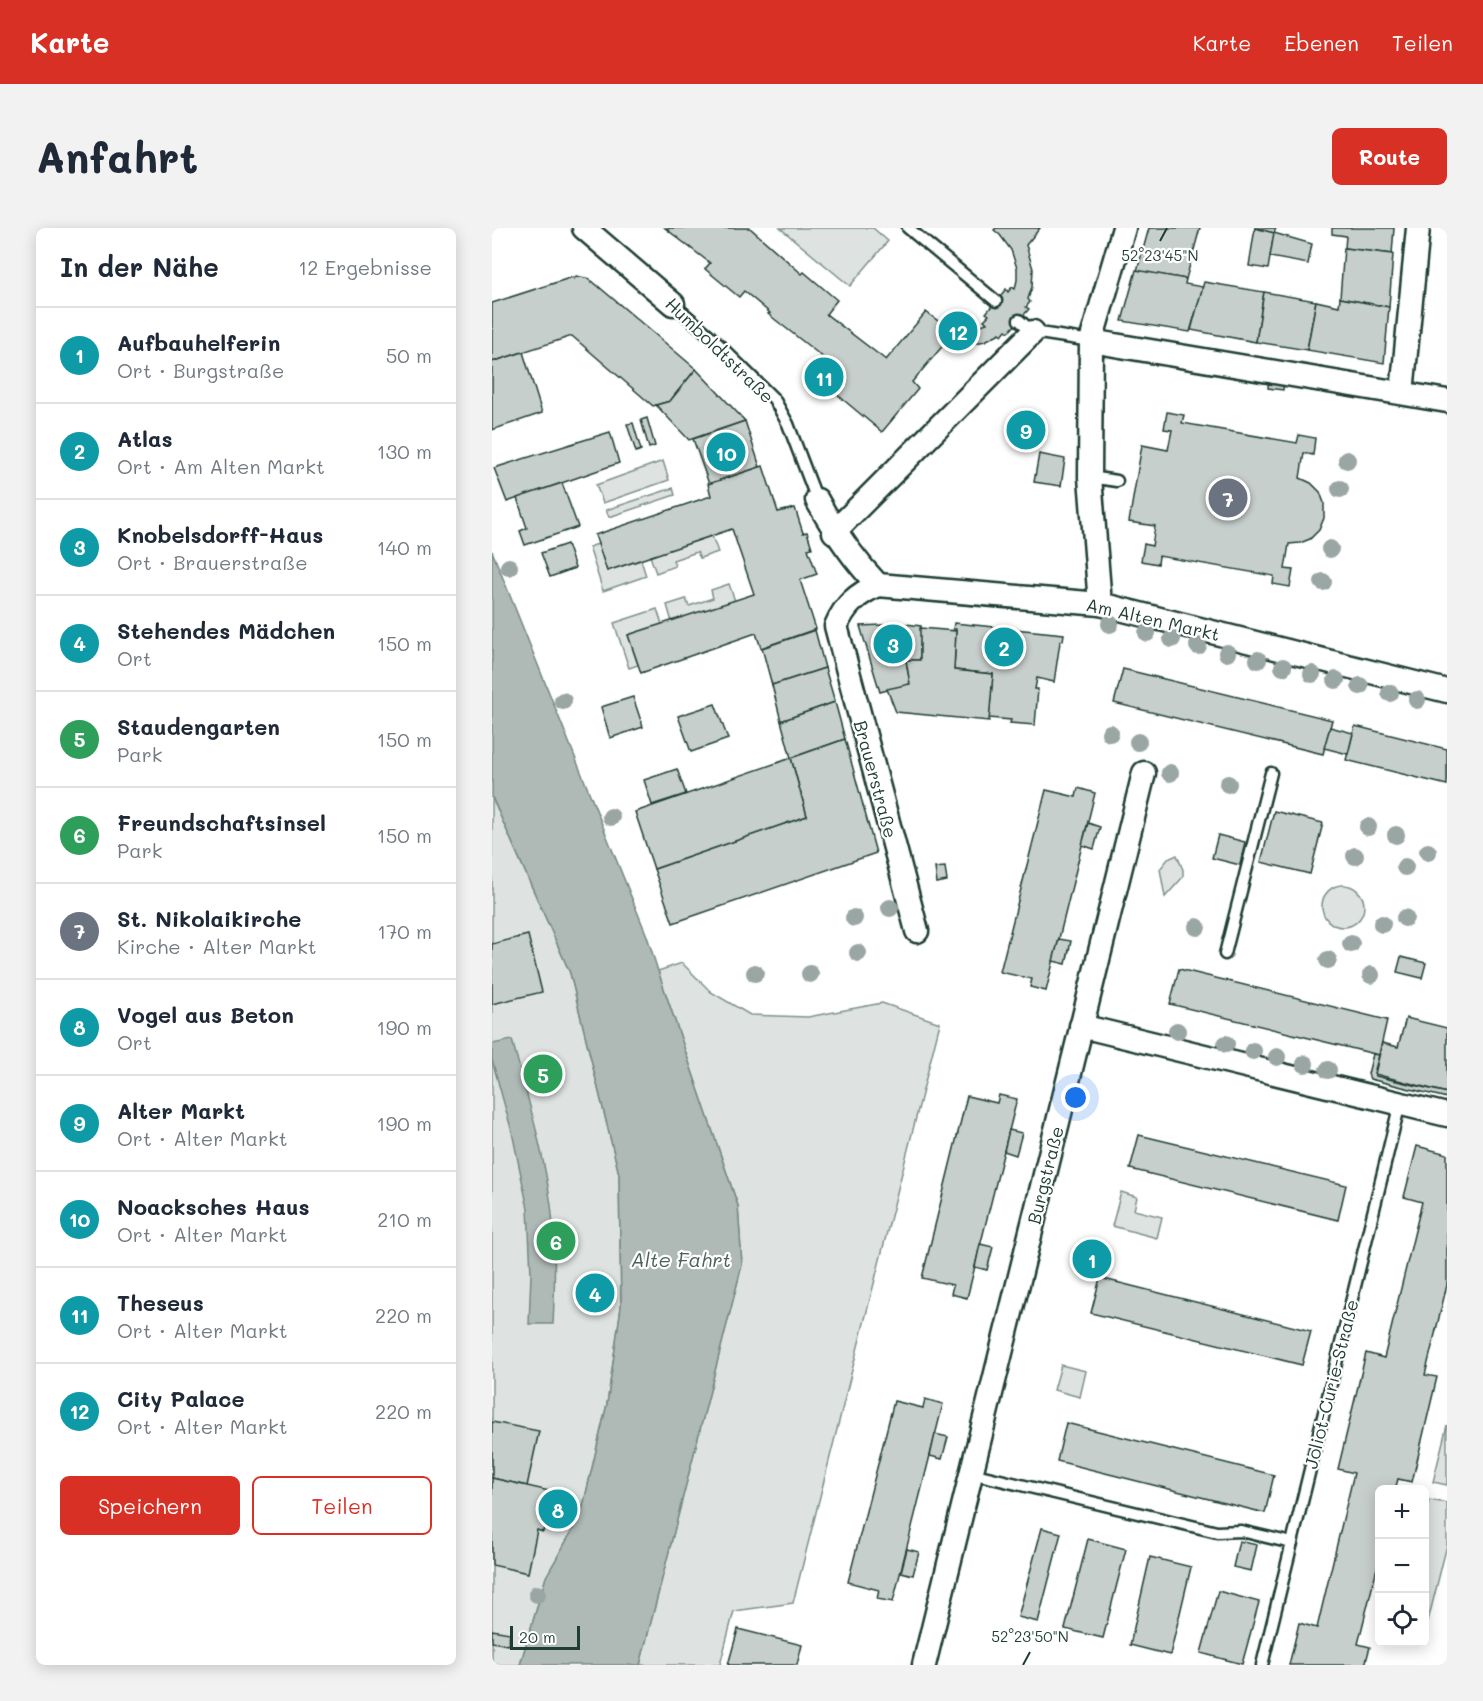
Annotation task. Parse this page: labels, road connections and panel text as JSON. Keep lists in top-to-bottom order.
{
  "streets": {
    "street": [
      "Humboldtstraße",
      "Am Alten Markt",
      "Brauerstraße",
      "Burgstraße"
    ],
    "lane": ["Joliot-Curie-Straße"]
  },
  "crossings": [
    ["Am Alten Markt", "Brauerstraße"]
  ],
  "water": ["Alte Fahrt"],
  "scale_bar": "20 m",
  "page": {
    "header": "Karte",
    "nav": ["Karte", "Ebenen", "Teilen"],
    "buttons": [
      "Route",
      ["Speichern", "Teilen"]
    ],
    "title": "Anfahrt",
    "heading": ["In der Nähe", "12 Ergebnisse"],
    "list": [
      {
        "mark": "1",
        "name": "Aufbauhelferin",
        "note": "Ort · Burgstraße",
        "value": "50 m"
      },
      {
        "mark": "2",
        "name": "Atlas",
        "note": "Ort · Am Alten Markt",
        "value": "130 m"
      },
      {
        "mark": "3",
        "name": "Knobelsdorff-Haus",
        "note": "Ort · Brauerstraße",
        "value": "140 m"
      },
      {
        "mark": "4",
        "name": "Stehendes Mädchen",
        "note": "Ort",
        "value": "150 m"
      },
      {
        "mark": "5",
        "name": "Staudengarten",
        "note": "Park",
        "value": "150 m"
      },
      {
        "mark": "6",
        "name": "Freundschaftsinsel",
        "note": "Park",
        "value": "150 m"
      },
      {
        "mark": "7",
        "name": "St. Nikolaikirche",
        "note": "Kirche · Alter Markt",
        "value": "170 m"
      },
      {
        "mark": "8",
        "name": "Vogel aus Beton",
        "note": "Ort",
        "value": "190 m"
      },
      {
        "mark": "9",
        "name": "Alter Markt",
        "note": "Ort · Alter Markt",
        "value": "190 m"
      },
      {
        "mark": "10",
        "name": "Noacksches Haus",
        "note": "Ort · Alter Markt",
        "value": "210 m"
      },
      {
        "mark": "11",
        "name": "Theseus",
        "note": "Ort · Alter Markt",
        "value": "220 m"
      },
      {
        "mark": "12",
        "name": "City Palace",
        "note": "Ort · Alter Markt",
        "value": "220 m"
      }
    ],
    "pins": [
      "12",
      "11",
      "9",
      "10",
      "7",
      "3",
      "2",
      "5",
      "6",
      "1",
      "4",
      "8"
    ],
    "map_buttons": ["+", "−"],
    "scale": "20 m"
  },
  "coordinates": ["52°23'45\"N", "52°23'50\"N"]
}
